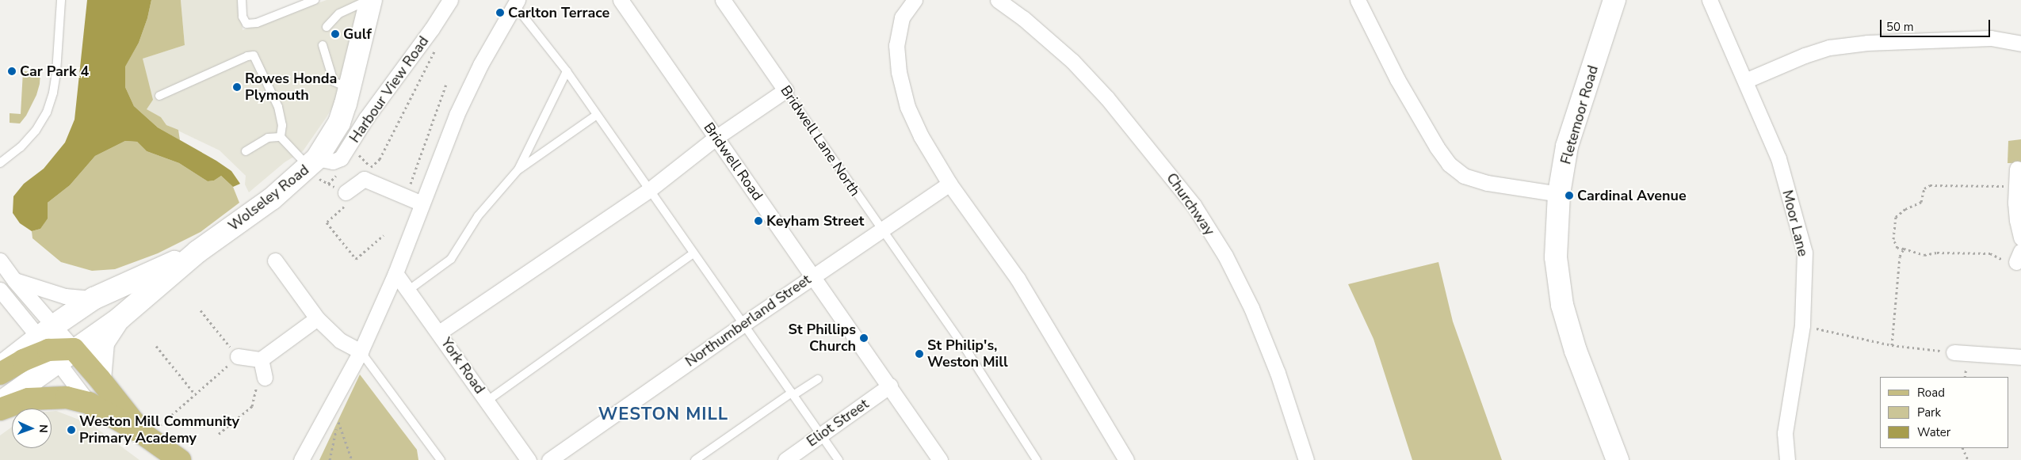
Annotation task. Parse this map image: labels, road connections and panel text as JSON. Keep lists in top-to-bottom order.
{
  "streets": {
    "main road": ["Wolseley Road"],
    "street": [
      "Harbour View Road",
      "Fletemoor Road",
      "Bridwell Lane North",
      "Bridwell Road",
      "Churchway",
      "Moor Lane",
      "Northumberland Street",
      "York Road",
      "Eliot Street"
    ]
  },
  "crossings": [
    ["Harbour View Road", "Wolseley Road"],
    ["Bridwell Lane North", "Northumberland Street"],
    ["Bridwell Road", "Northumberland Street"],
    ["Bridwell Road", "Eliot Street"]
  ],
  "districts": ["WESTON MILL"],
  "places": [
    "Carlton Terrace",
    "Gulf",
    "Car Park 4",
    "Rowes Honda Plymouth",
    "Cardinal Avenue",
    "Keyham Street",
    "St Phillips Church",
    "St Philip's, Weston Mill",
    "Weston Mill Community Primary Academy"
  ],
  "legend": ["Road", "Park", "Water"],
  "scale_bar": "50 m",
  "north": "right"
}
